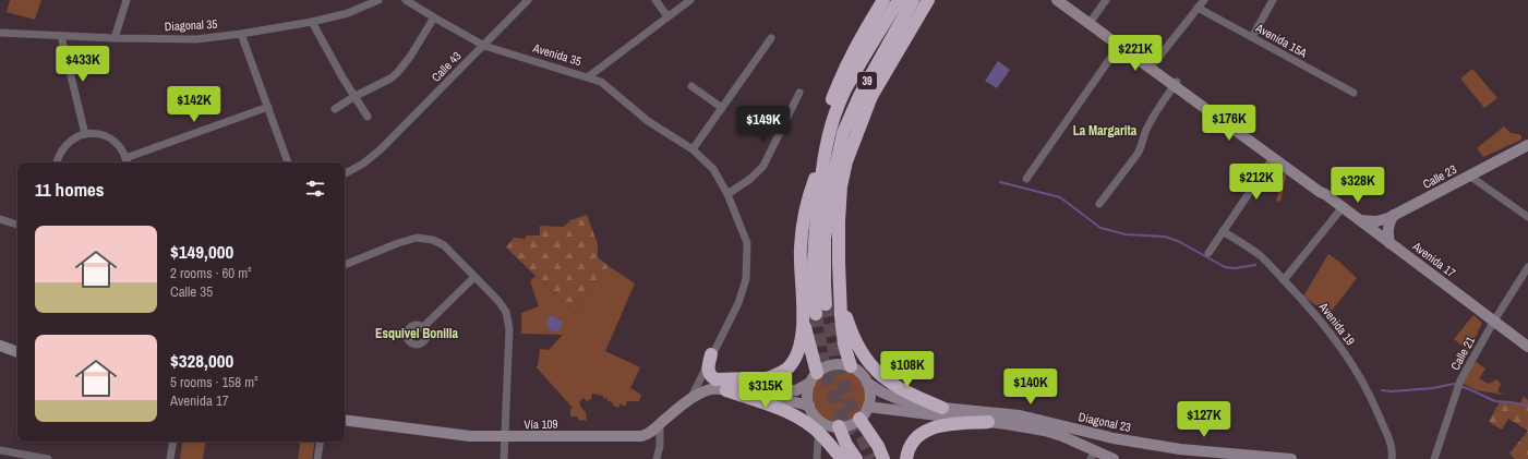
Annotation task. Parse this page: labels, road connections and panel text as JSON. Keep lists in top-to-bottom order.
{
  "streets": {
    "highway": ["39"],
    "main road": [
      "Calle 23",
      "Avenida 17",
      "Diagonal 23",
      "Vía 109"
    ],
    "street": [
      "Diagonal 35",
      "Avenida 15A",
      "Avenida 35",
      "Calle 43",
      "Avenida 19",
      "Calle 21"
    ]
  },
  "crossings": [
    ["Avenida 35", "Calle 43"],
    ["Avenida 35", "Vía 109"],
    ["Calle 23", "Avenida 17"],
    ["Avenida 17", "Calle 21"],
    ["Diagonal 23", "Vía 109"]
  ],
  "districts": ["La Margarita", "Esquivel Bonilla"],
  "page": {
    "price": [
      "$221K",
      "$433K",
      "$142K",
      "$176K",
      "$149K",
      "$212K",
      "$328K",
      "$108K",
      "$140K",
      "$315K",
      "$127K"
    ],
    "heading": "11 homes",
    "list": [
      {
        "name": "$149,000",
        "note": "2 rooms · 60 m² · Calle 35"
      },
      {
        "name": "$328,000",
        "note": "5 rooms · 158 m² · Avenida 17"
      }
    ]
  }
}
